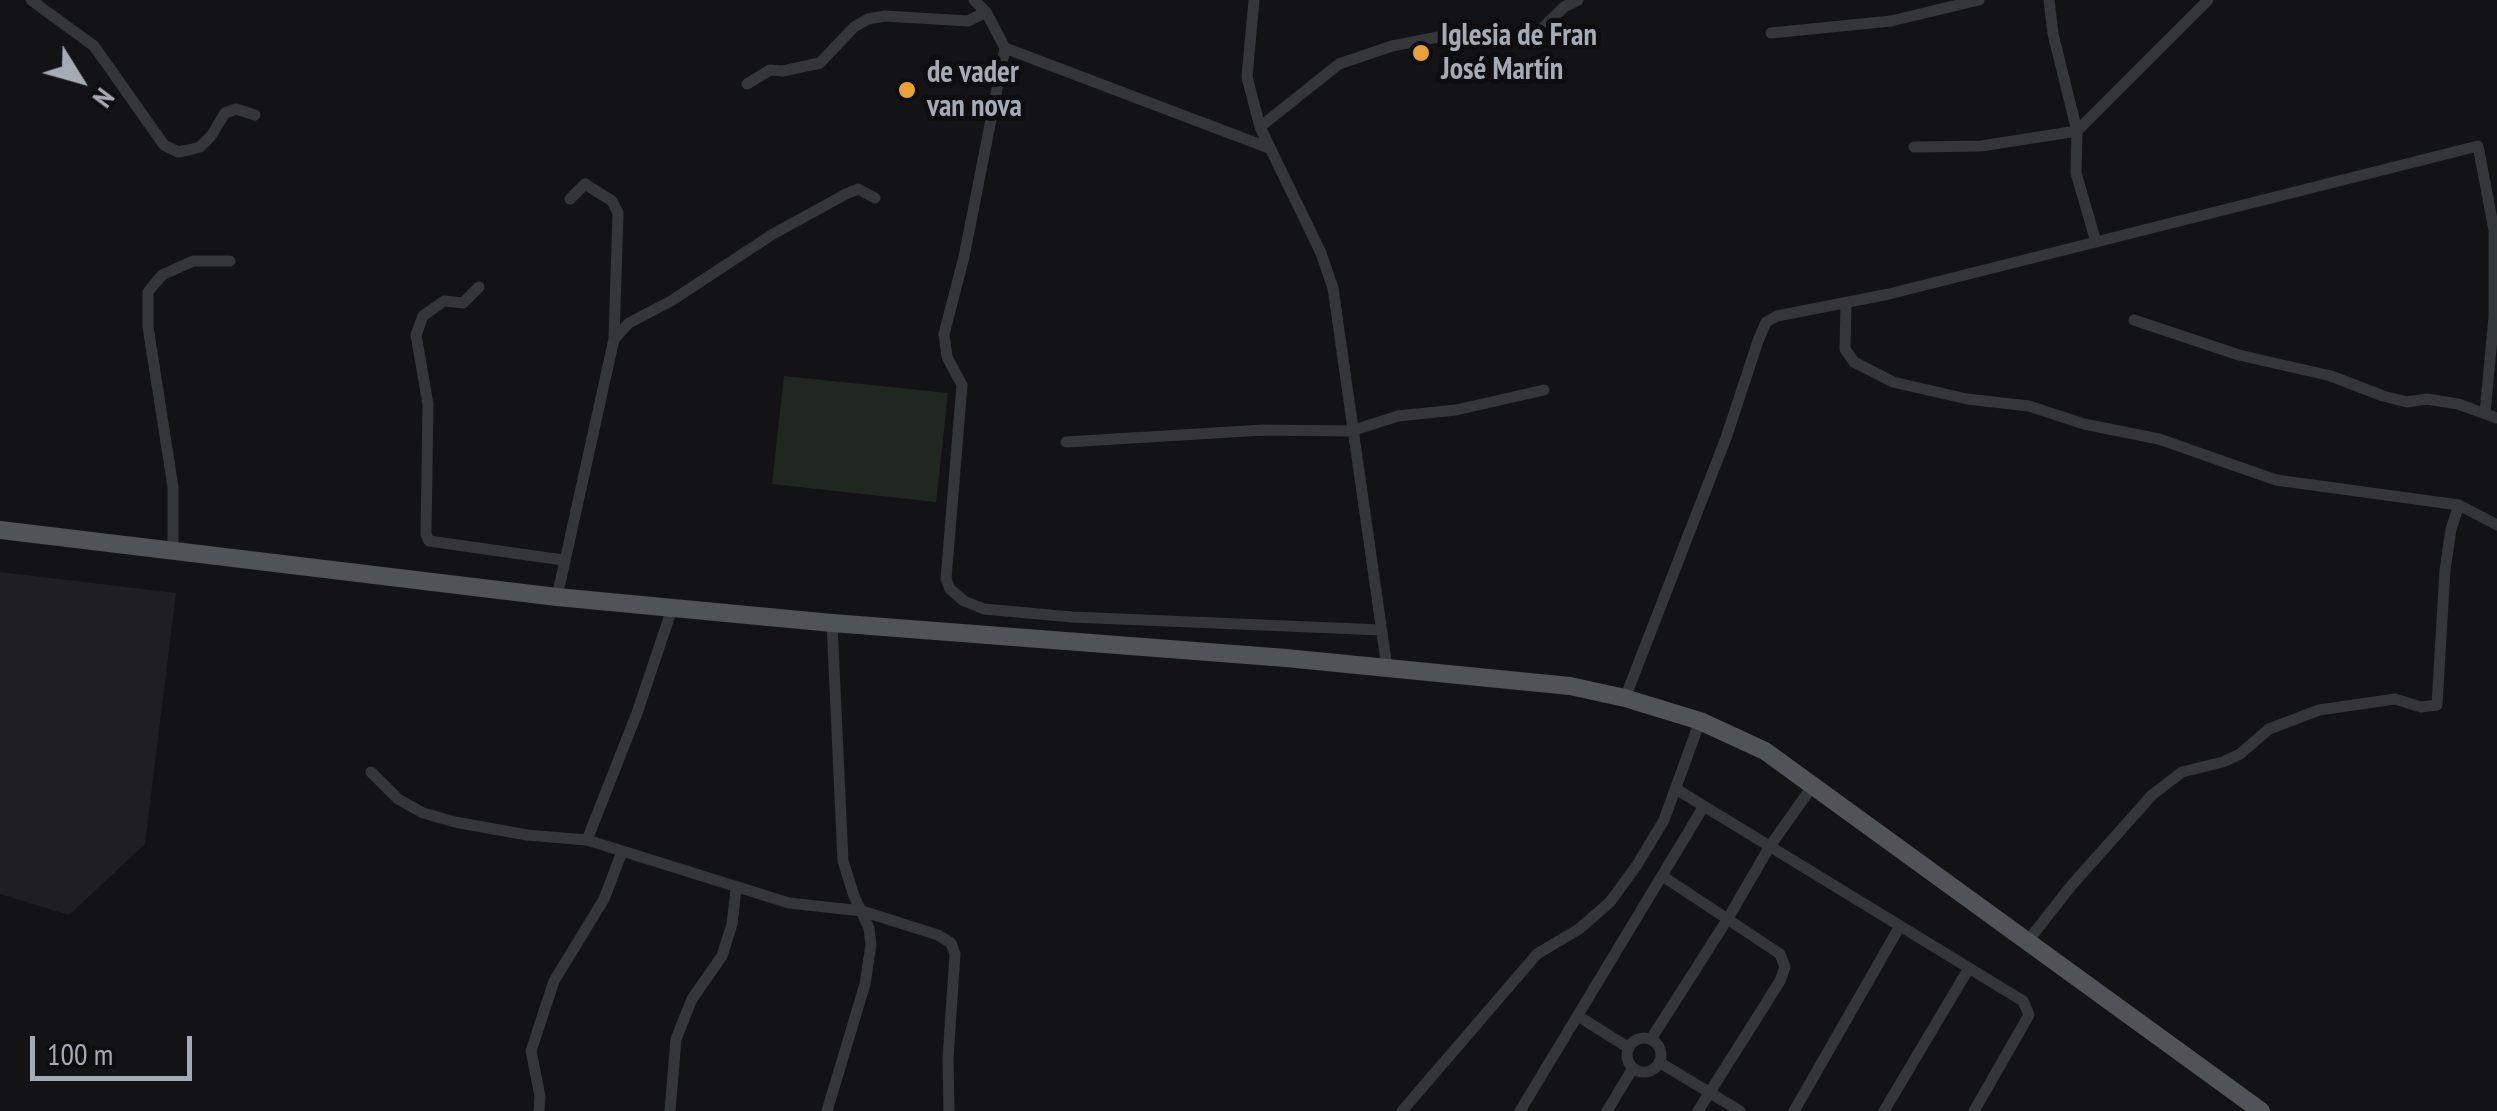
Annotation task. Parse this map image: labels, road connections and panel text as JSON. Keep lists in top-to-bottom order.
{
  "places": ["Iglesia de Fran José Martín", "de vader van nova"],
  "scale_bar": "100 m",
  "north": "bottom right"
}
